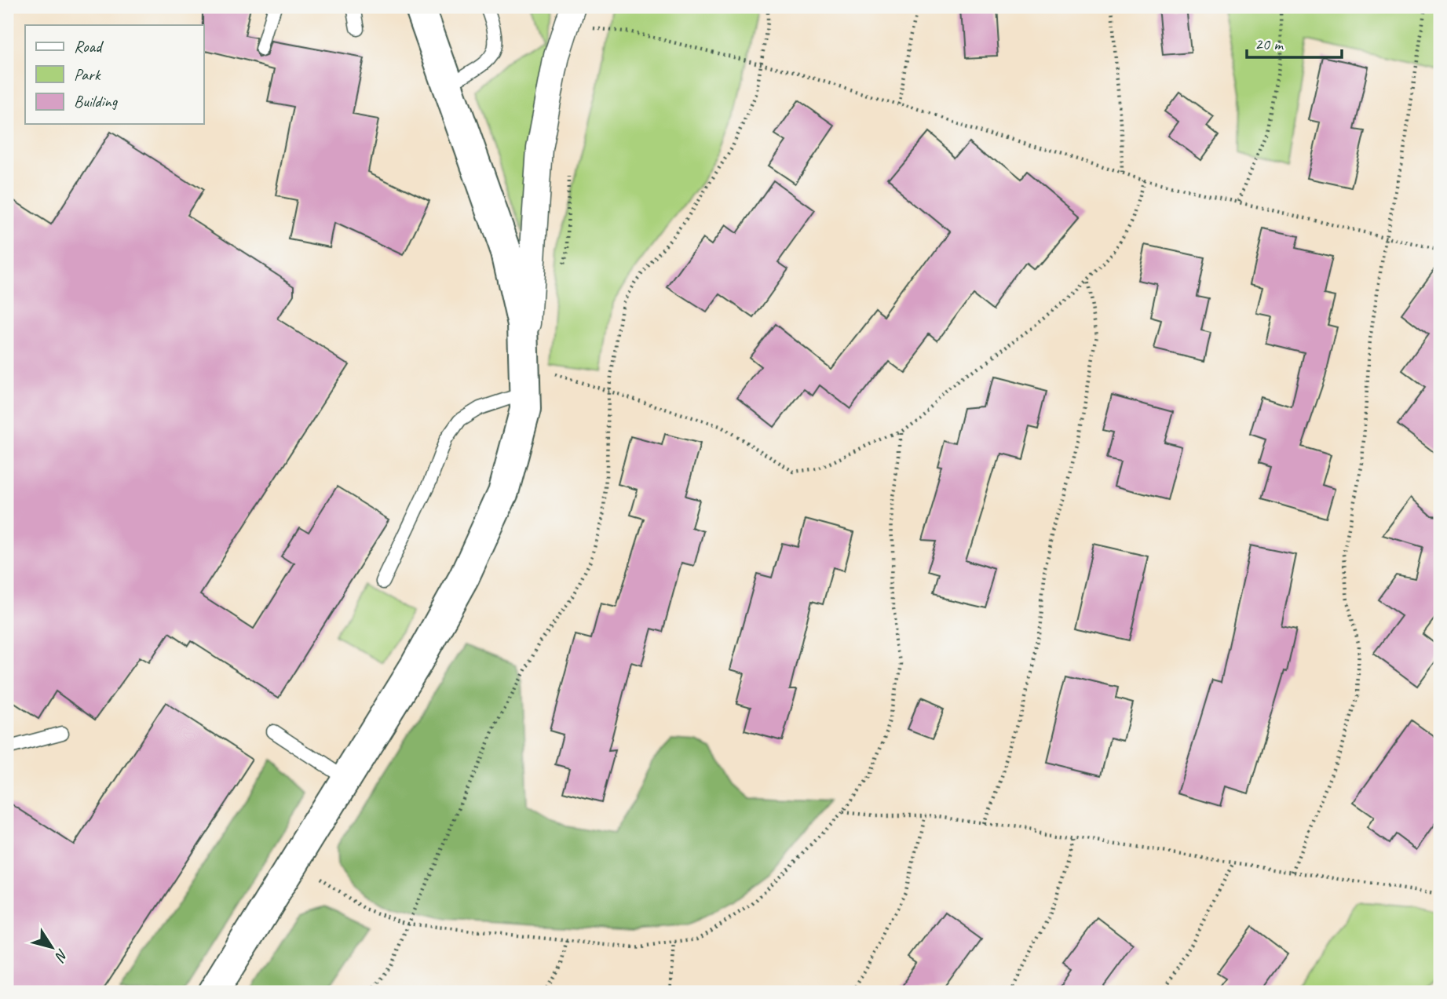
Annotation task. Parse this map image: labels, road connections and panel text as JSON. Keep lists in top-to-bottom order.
{
  "legend": ["Road", "Park", "Building"],
  "scale_bar": "20 m",
  "north": "bottom right"
}
